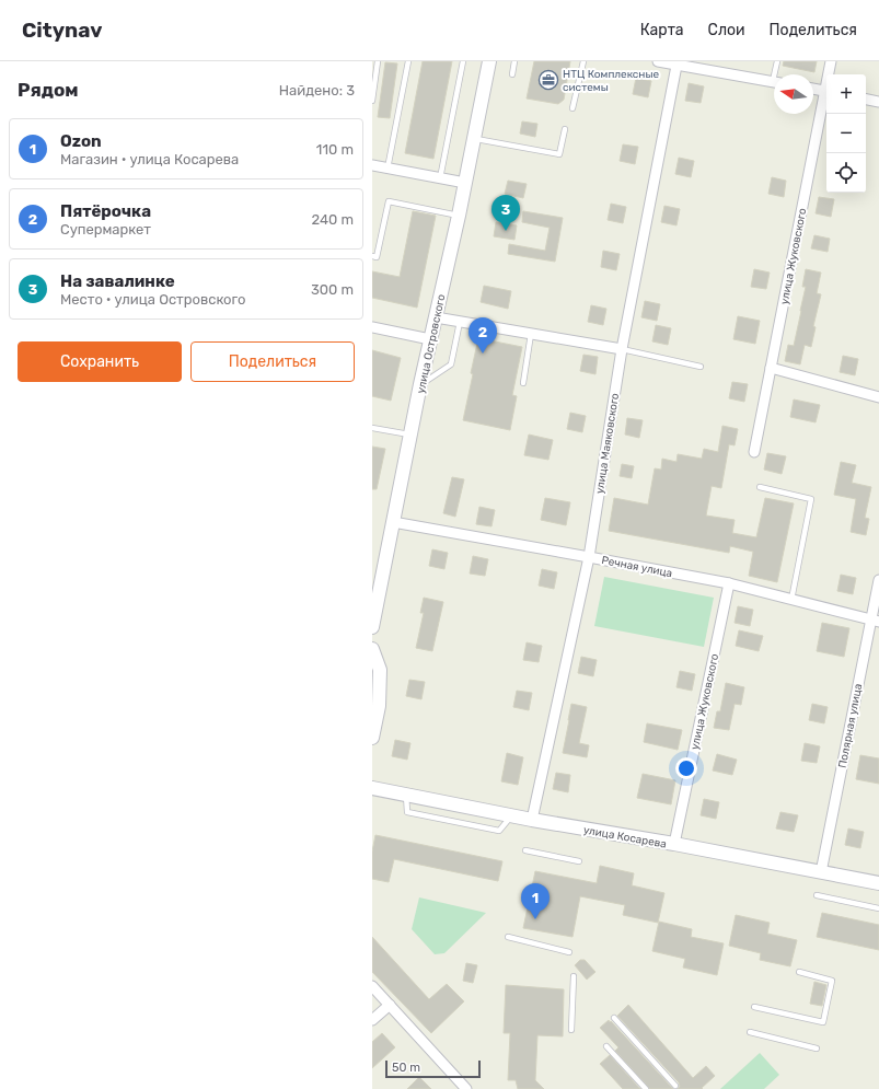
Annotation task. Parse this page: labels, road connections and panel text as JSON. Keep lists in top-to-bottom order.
{
  "streets": {
    "street": [
      "улица Жуковского",
      "улица Островского",
      "улица Маяковского",
      "Речная улица",
      "Полярная улица",
      "улица Косарева"
    ]
  },
  "crossings": [
    ["улица Жуковского", "Речная улица"],
    ["улица Жуковского", "улица Косарева"],
    ["улица Островского", "Речная улица"],
    ["улица Маяковского", "Речная улица"],
    ["улица Маяковского", "улица Косарева"],
    ["Речная улица", "Полярная улица"],
    ["Полярная улица", "улица Косарева"]
  ],
  "places": {
    "office": ["НТЦ Комплексные системы"]
  },
  "scale_bar": "50 m",
  "north": "left",
  "page": {
    "header": "Citynav",
    "nav": ["Карта", "Слои", "Поделиться"],
    "heading": ["Рядом", "Найдено: 3"],
    "map_buttons": ["+", "−"],
    "list": [
      {
        "mark": "1",
        "name": "Ozon",
        "note": "Магазин · улица Косарева",
        "value": "110 m"
      },
      {
        "mark": "2",
        "name": "Пятёрочка",
        "note": "Супермаркет",
        "value": "240 m"
      },
      {
        "mark": "3",
        "name": "На завалинке",
        "note": "Место · улица Островского",
        "value": "300 m"
      }
    ],
    "pins": ["3", "2", "1"],
    "buttons": ["Сохранить", "Поделиться"],
    "scale": "50 m"
  }
}
